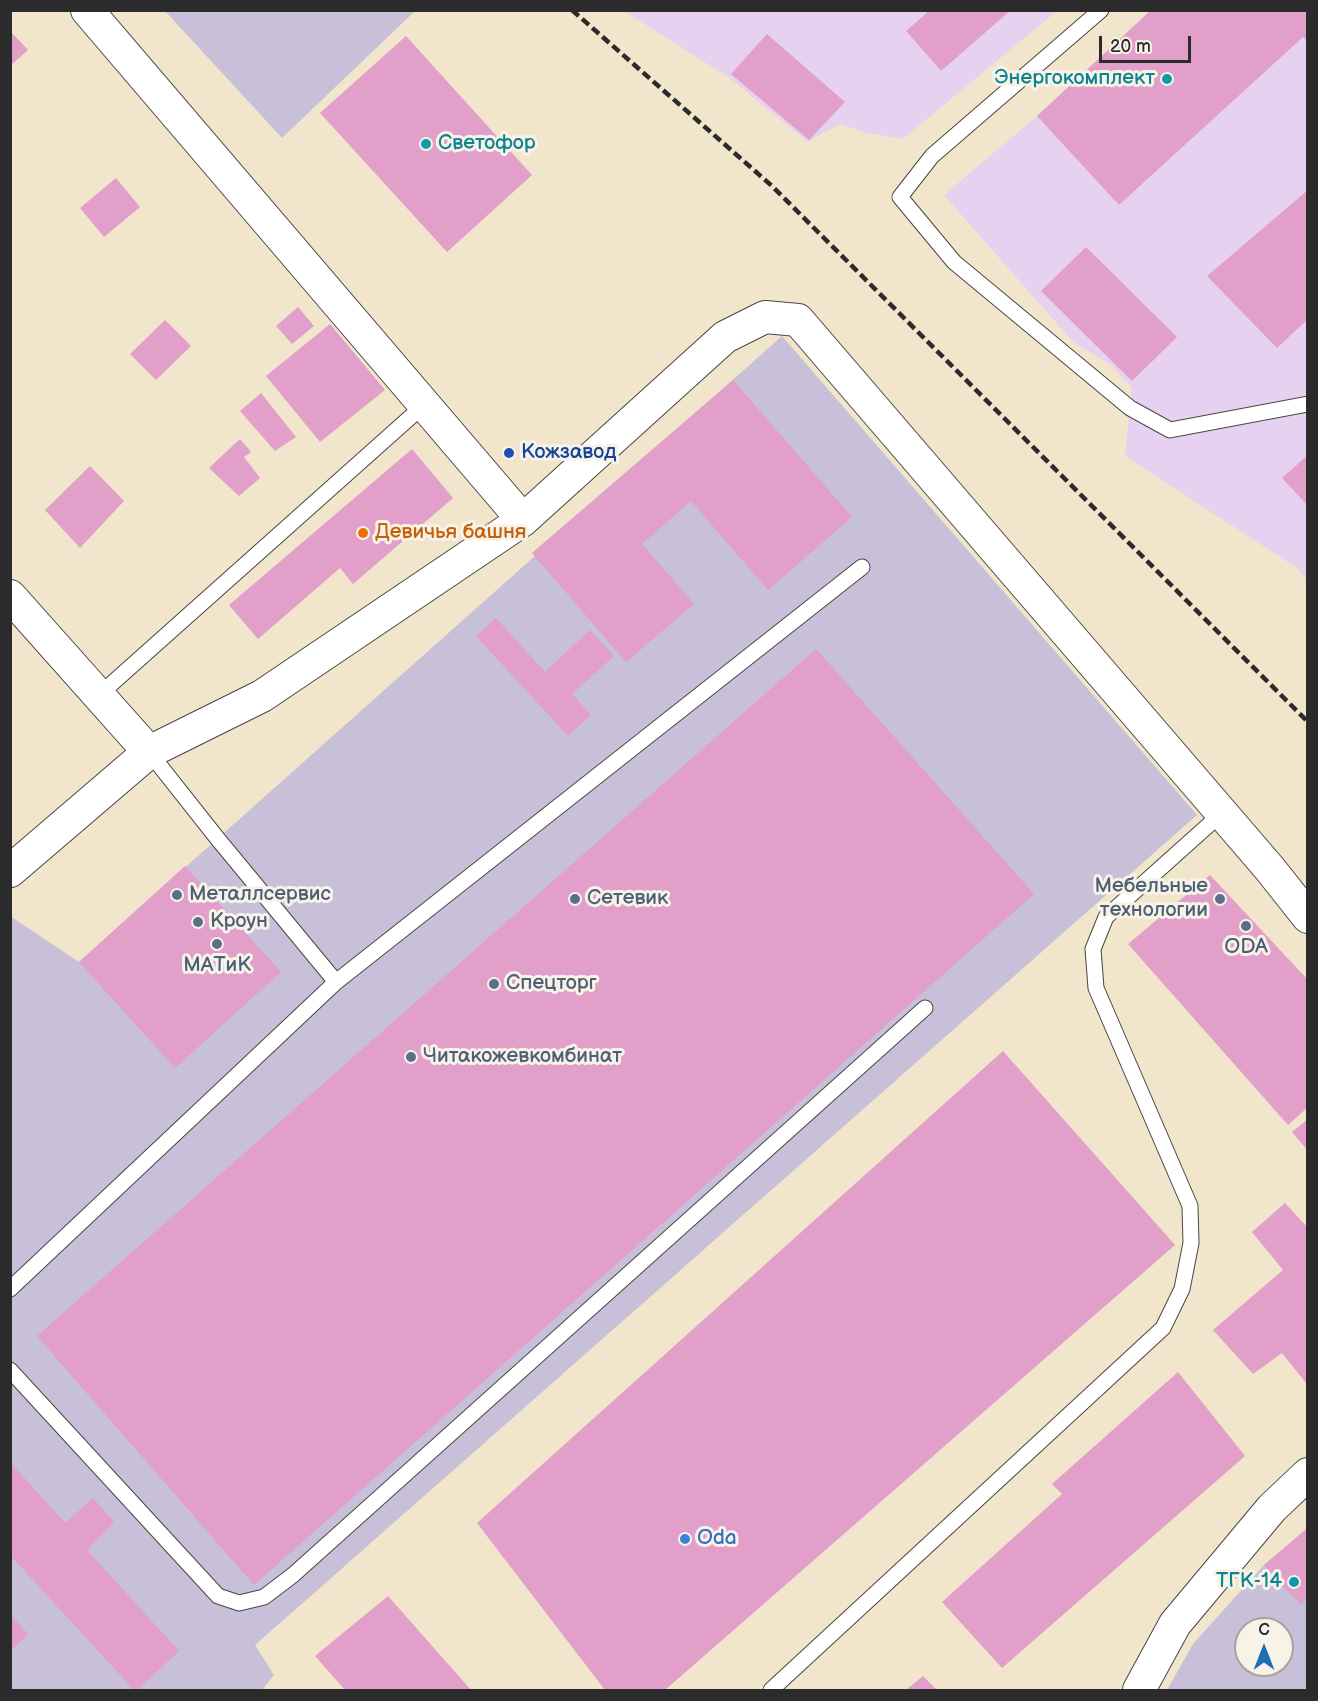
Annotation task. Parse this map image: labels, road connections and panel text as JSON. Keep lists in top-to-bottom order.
{
  "places": [
    "Энергокомплект",
    "Светофор",
    "Кожзавод",
    "Девичья башня",
    "Металлсервис",
    "Сетевик",
    "Мебельные технологии",
    "Кроун",
    "ODA",
    "МАТиК",
    "Спецторг",
    "Читакожевкомбинат",
    "Oda",
    "ТГК-14"
  ],
  "scale_bar": "20 m",
  "north": "top"
}
